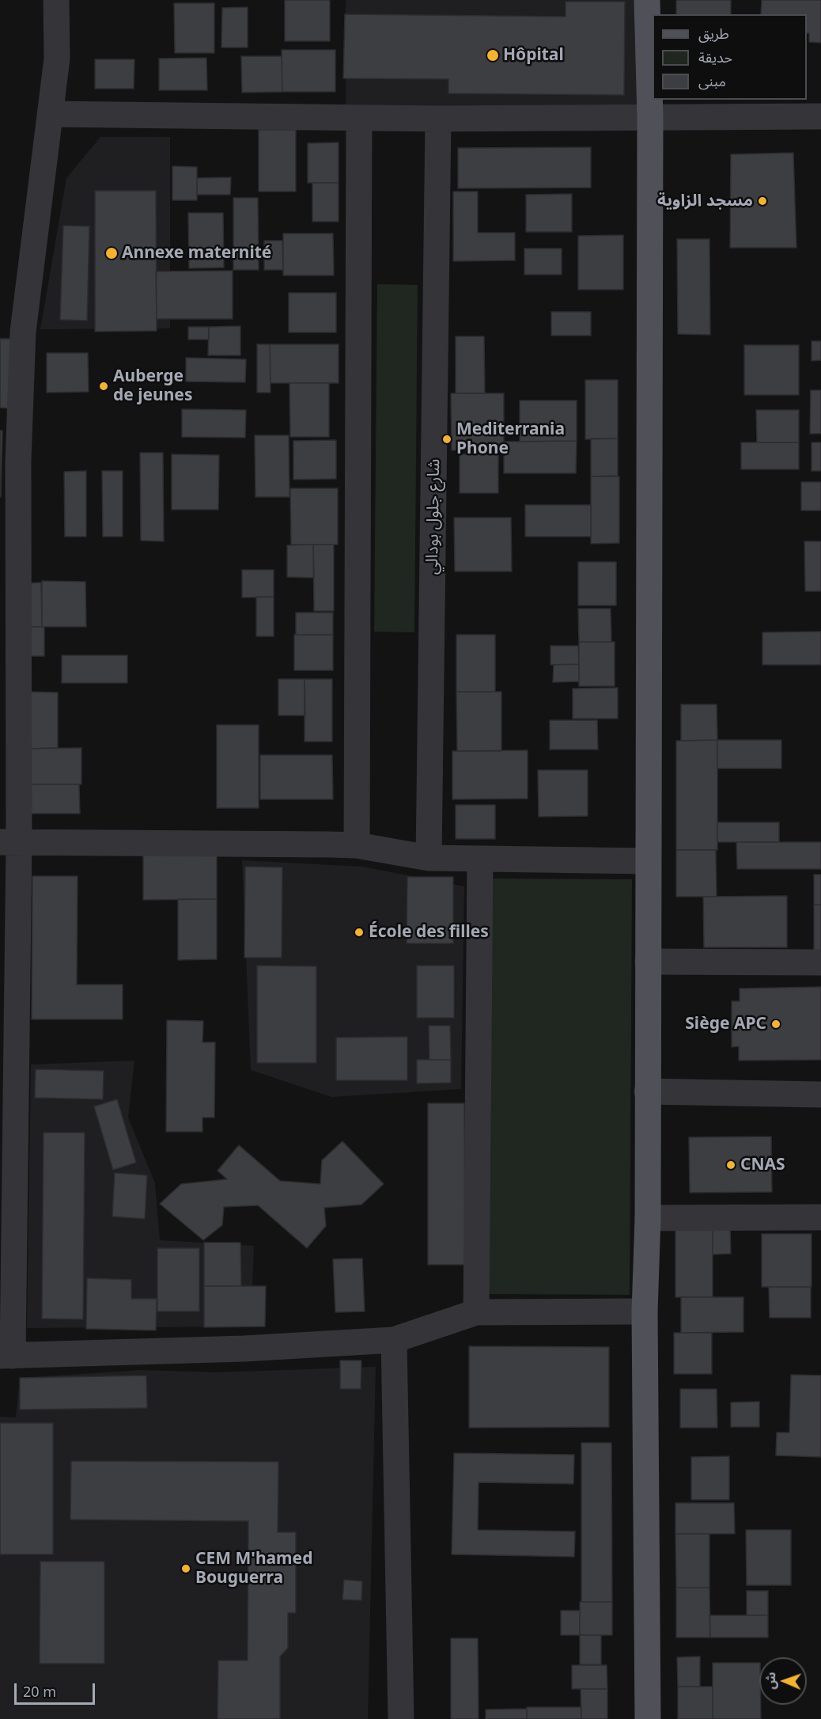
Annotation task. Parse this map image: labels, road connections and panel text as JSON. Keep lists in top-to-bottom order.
{
  "streets": {
    "street": ["شارع جلول بودالي"]
  },
  "places": [
    "Hôpital",
    "مسجد الزاوية",
    "Annexe maternité",
    "Auberge de jeunes",
    "Mediterrania Phone",
    "École des filles",
    "Siège APC",
    "CNAS",
    "CEM M'hamed Bouguerra"
  ],
  "legend": ["طريق", "حديقة", "مبنى"],
  "scale_bar": "20 m",
  "north": "left"
}
